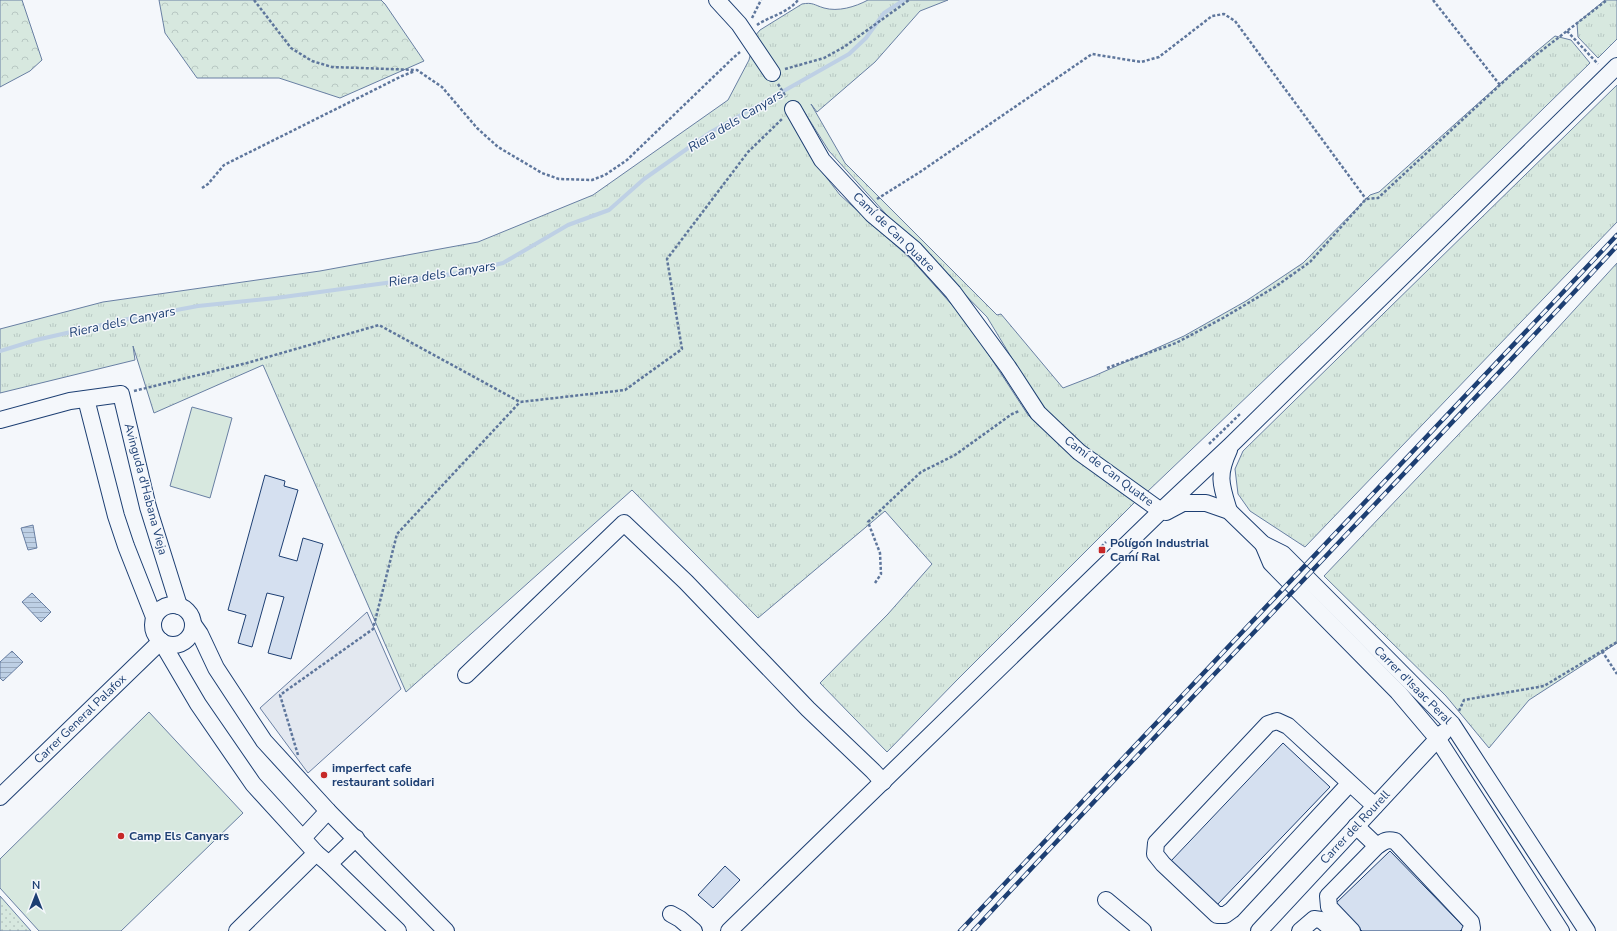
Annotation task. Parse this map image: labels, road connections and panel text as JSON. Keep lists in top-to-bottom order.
{
  "streets": {
    "street": [
      "Camí de Can Quatre",
      "Avinguda d'Habana Vieja",
      "Carrer d'Isaac Peral",
      "Carrer General Palafox",
      "Carrer del Rourell"
    ]
  },
  "crossings": [
    ["Avinguda d'Habana Vieja", "Carrer General Palafox"],
    ["Carrer d'Isaac Peral", "Carrer del Rourell"]
  ],
  "water": ["Riera dels Canyars"],
  "places": {
    "transit": ["Polígon Industrial Camí Ral"],
    "other": ["imperfect cafe restaurant solidari", "Camp Els Canyars"]
  },
  "north": "top"
}
